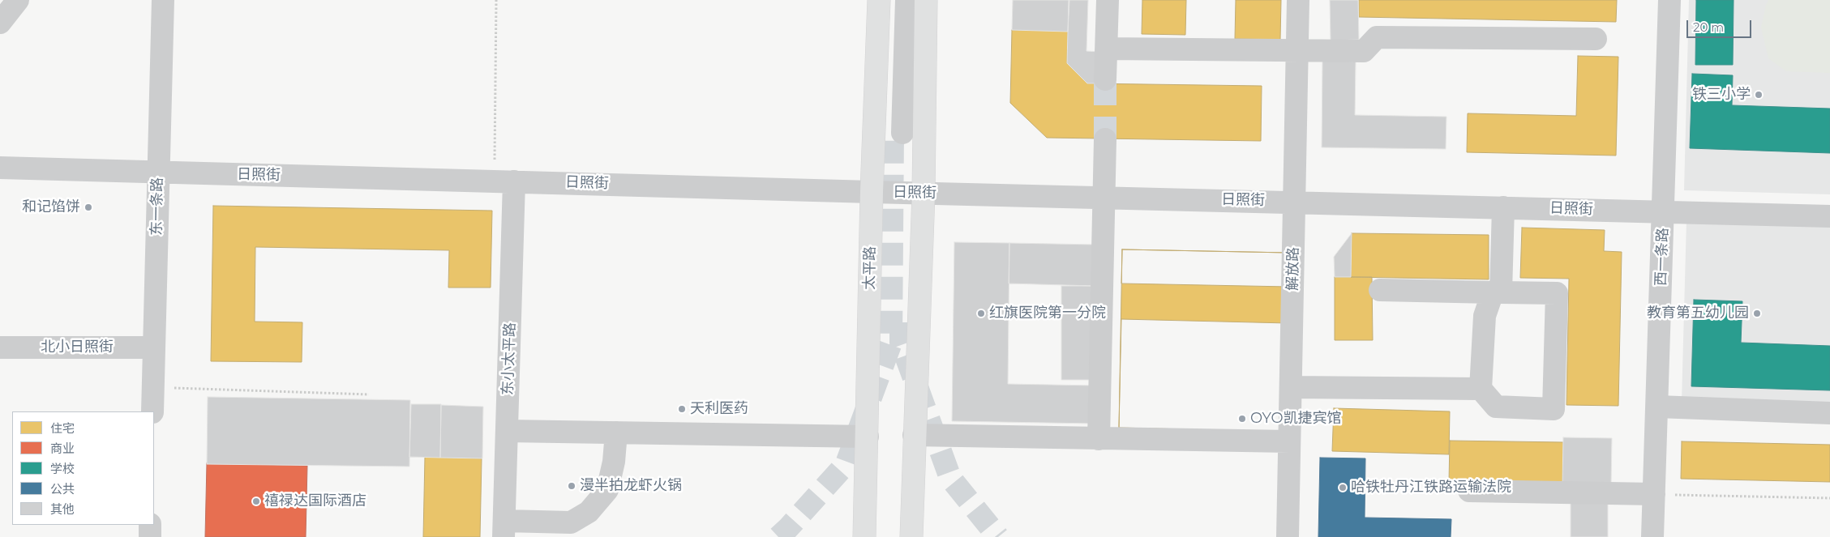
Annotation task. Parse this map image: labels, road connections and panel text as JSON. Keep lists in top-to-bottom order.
{
  "streets": {
    "main road": ["太平路"],
    "street": [
      "日照街",
      "东一条路",
      "西一条路",
      "解放路",
      "北小日照街",
      "东小太平路"
    ]
  },
  "crossings": [
    ["日照街", "东一条路"],
    ["日照街", "西一条路"],
    ["日照街", "太平路"],
    ["日照街", "解放路"],
    ["日照街", "东小太平路"],
    ["东一条路", "北小日照街"]
  ],
  "places": [
    "铁三小学",
    "和记馅饼",
    "红旗医院第一分院",
    "教育第五幼儿园",
    "天利医药",
    "OYO凯捷宾馆",
    "漫半拍龙虾火锅",
    "哈铁牡丹江铁路运输法院",
    "禧禄达国际酒店"
  ],
  "legend": [
    "住宅",
    "商业",
    "学校",
    "公共",
    "其他"
  ],
  "scale_bar": "20 m"
}
